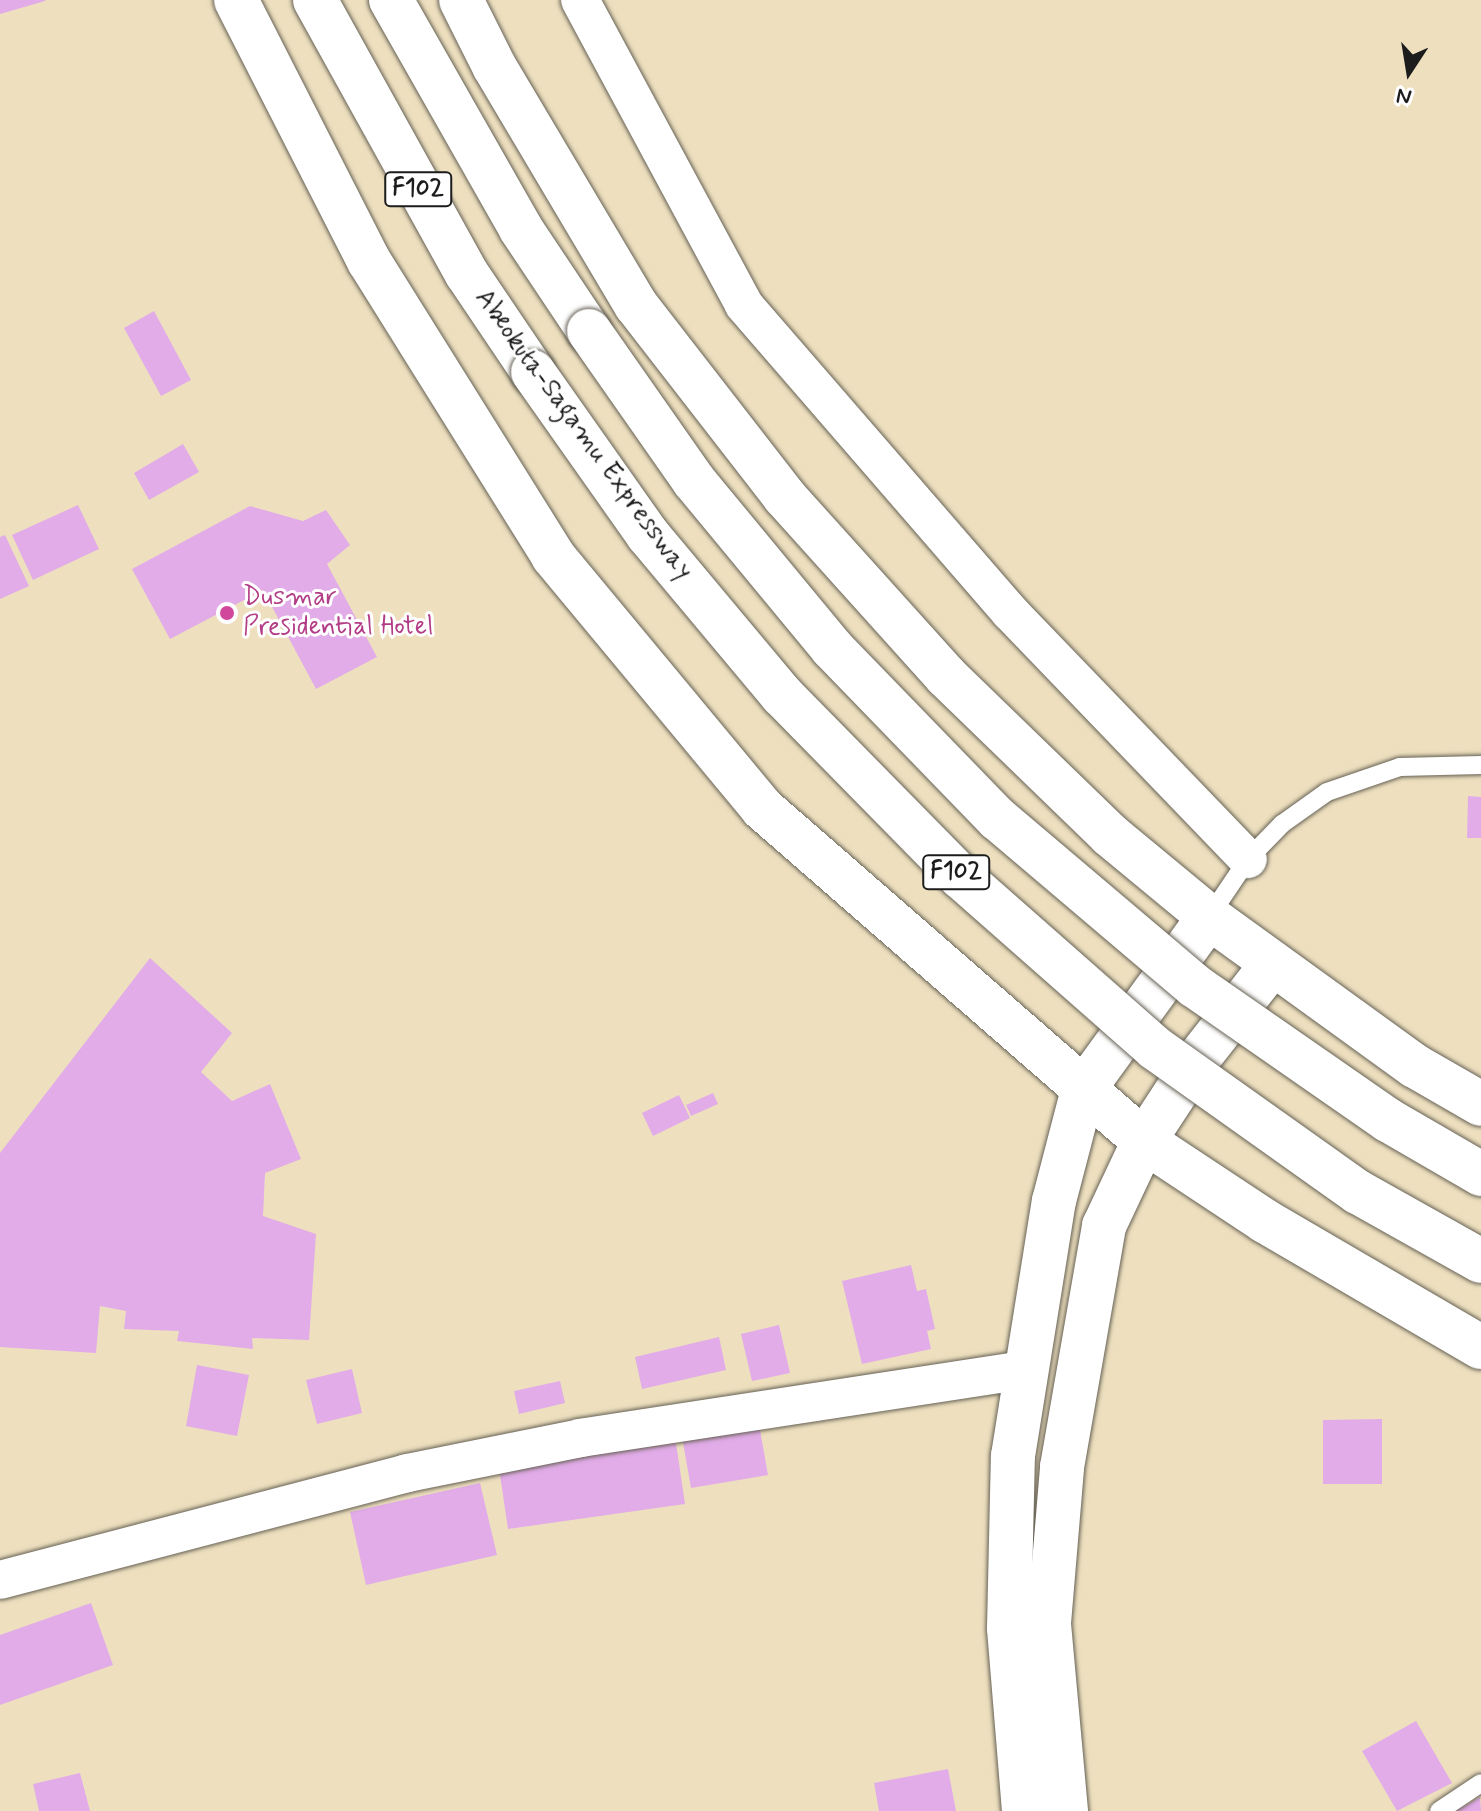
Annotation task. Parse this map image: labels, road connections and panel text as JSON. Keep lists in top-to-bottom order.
{
  "streets": {
    "main road": ["F102", "Abeokuta-Sagamu Expressway"]
  },
  "places": ["Dusmar Presidential Hotel"],
  "north": "bottom"
}
